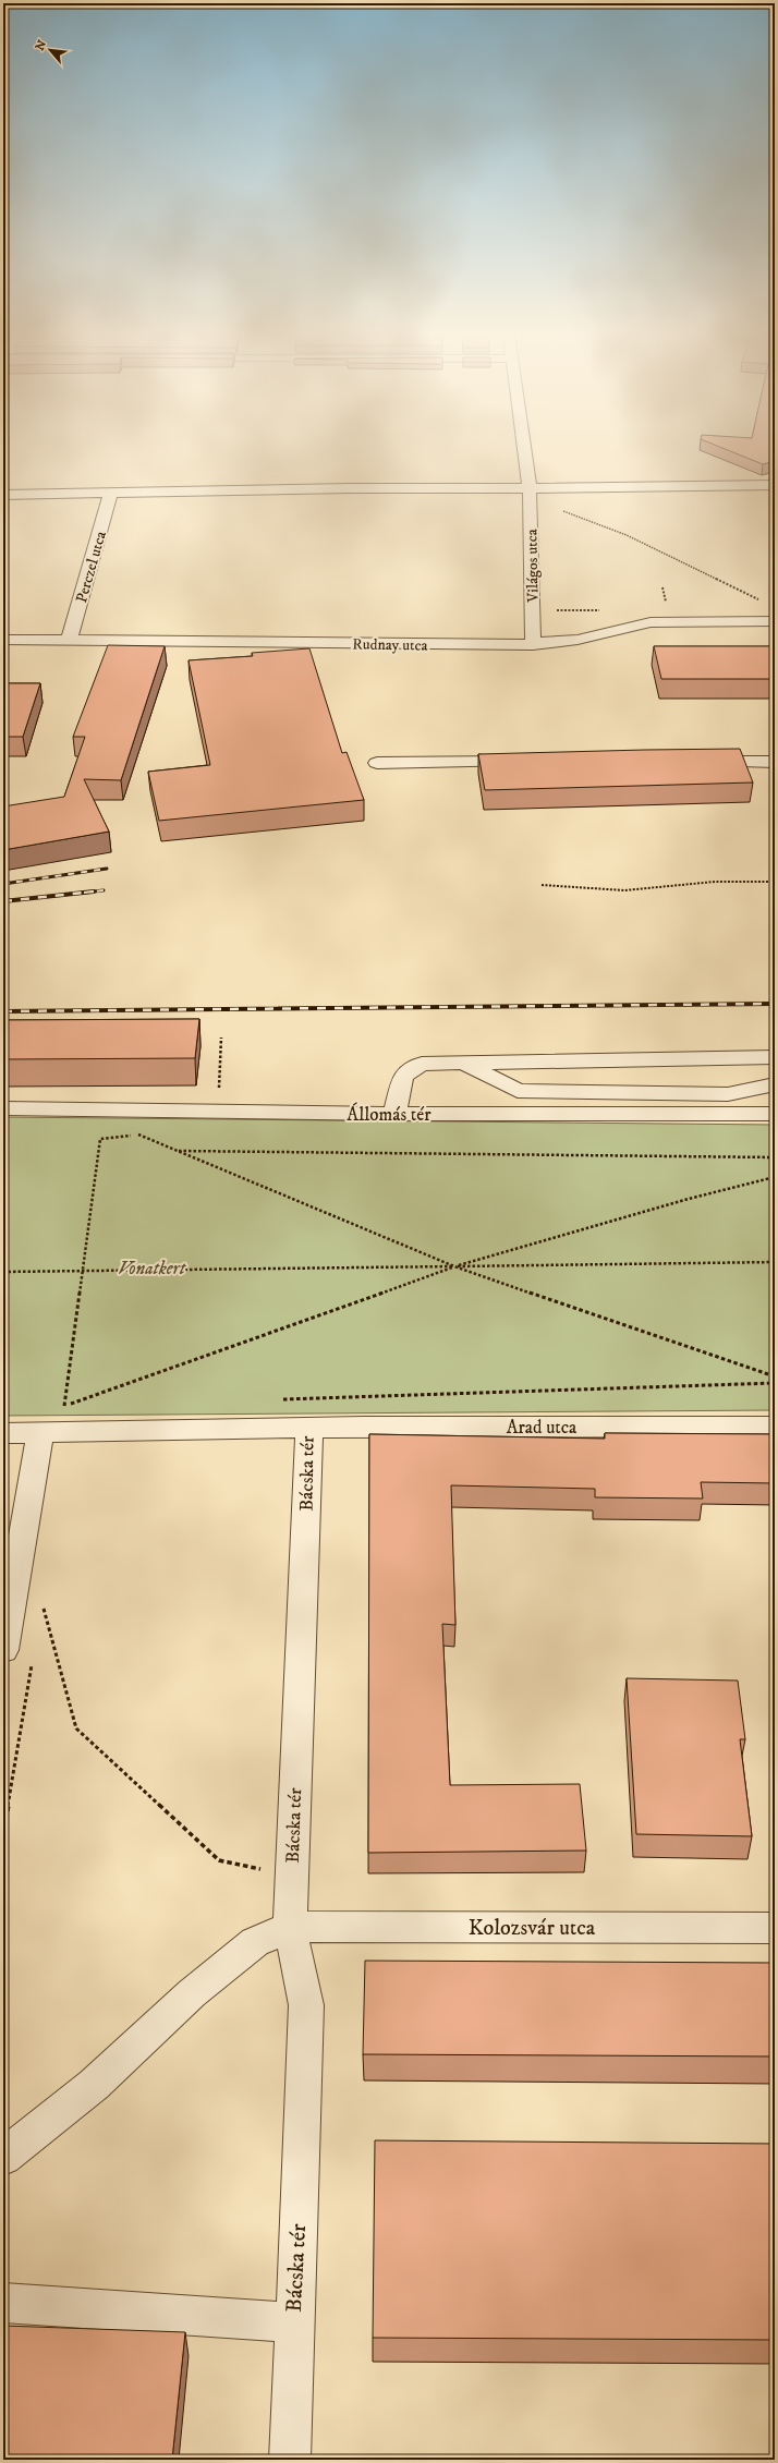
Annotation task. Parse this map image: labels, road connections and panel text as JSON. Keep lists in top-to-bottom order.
{
  "streets": {
    "street": [
      "Világos utca",
      "Perczel utca",
      "Rudnay utca",
      "Állomás tér",
      "Arad utca",
      "Bácska tér",
      "Kolozsvár utca"
    ]
  },
  "crossings": [
    ["Világos utca", "Rudnay utca"],
    ["Perczel utca", "Rudnay utca"],
    ["Arad utca", "Bácska tér"],
    ["Bácska tér", "Kolozsvár utca"]
  ],
  "parks": ["Vonatkert"],
  "north": "top left"
}
